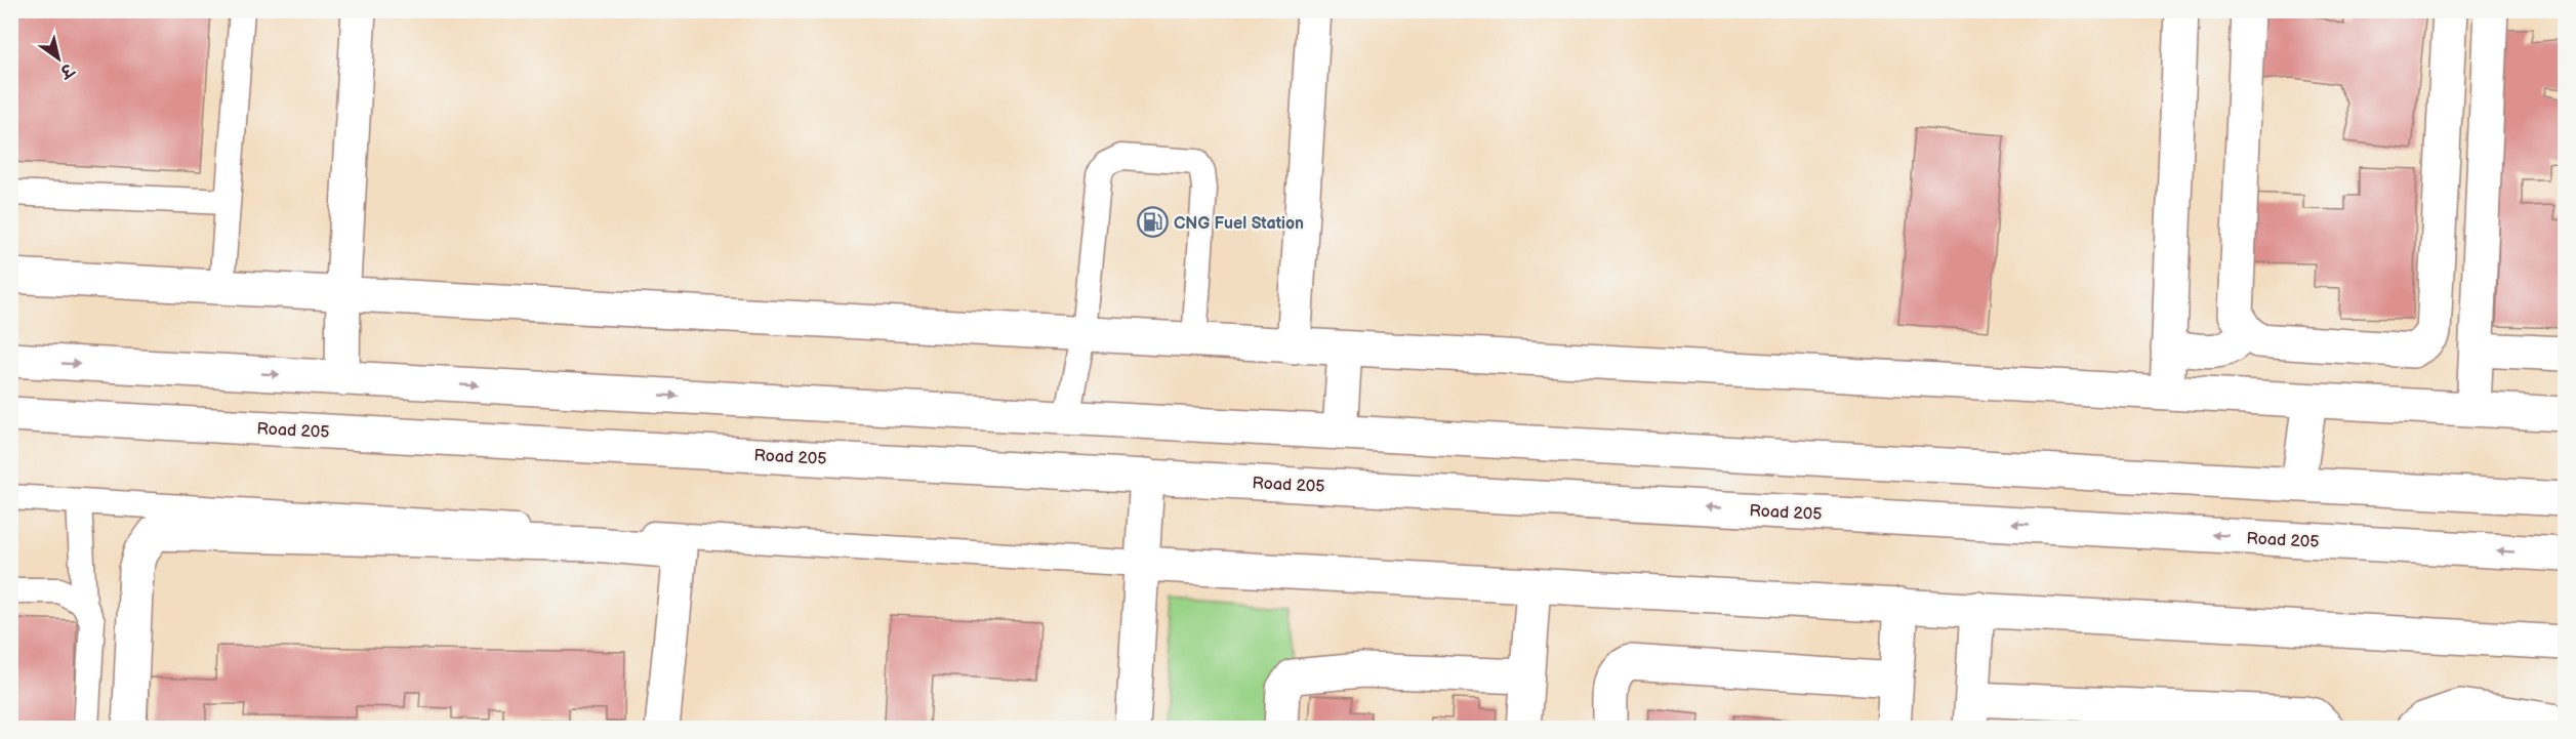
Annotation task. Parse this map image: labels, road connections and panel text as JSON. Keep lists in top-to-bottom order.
{
  "streets": {
    "street": ["Road 205"]
  },
  "places": {
    "fuel station": ["CNG Fuel Station"]
  },
  "north": "bottom right"
}
